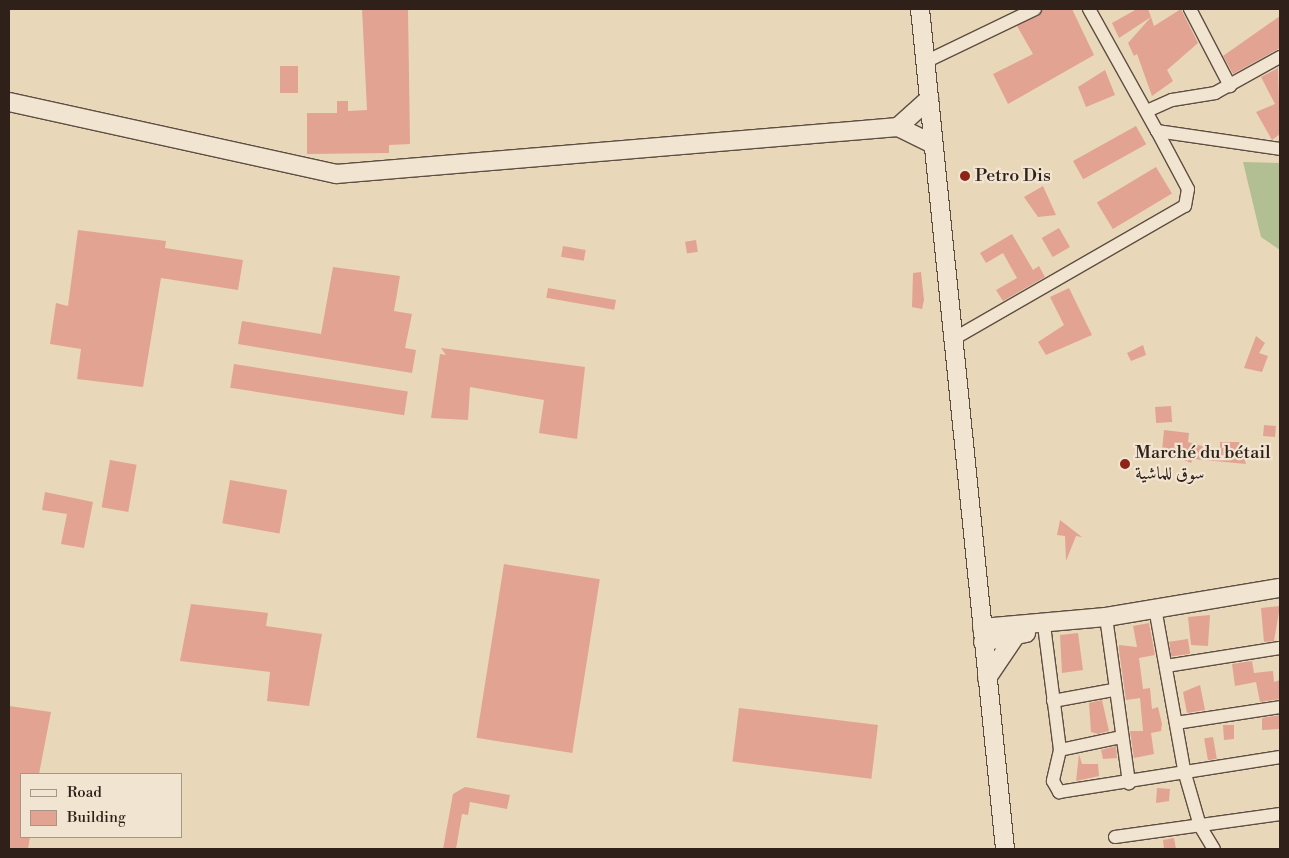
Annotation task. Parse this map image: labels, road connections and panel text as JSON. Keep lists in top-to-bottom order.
{
  "places": ["Petro Dis", "Marché du bétail سوق للماشية"],
  "legend": ["Road", "Building"]
}
